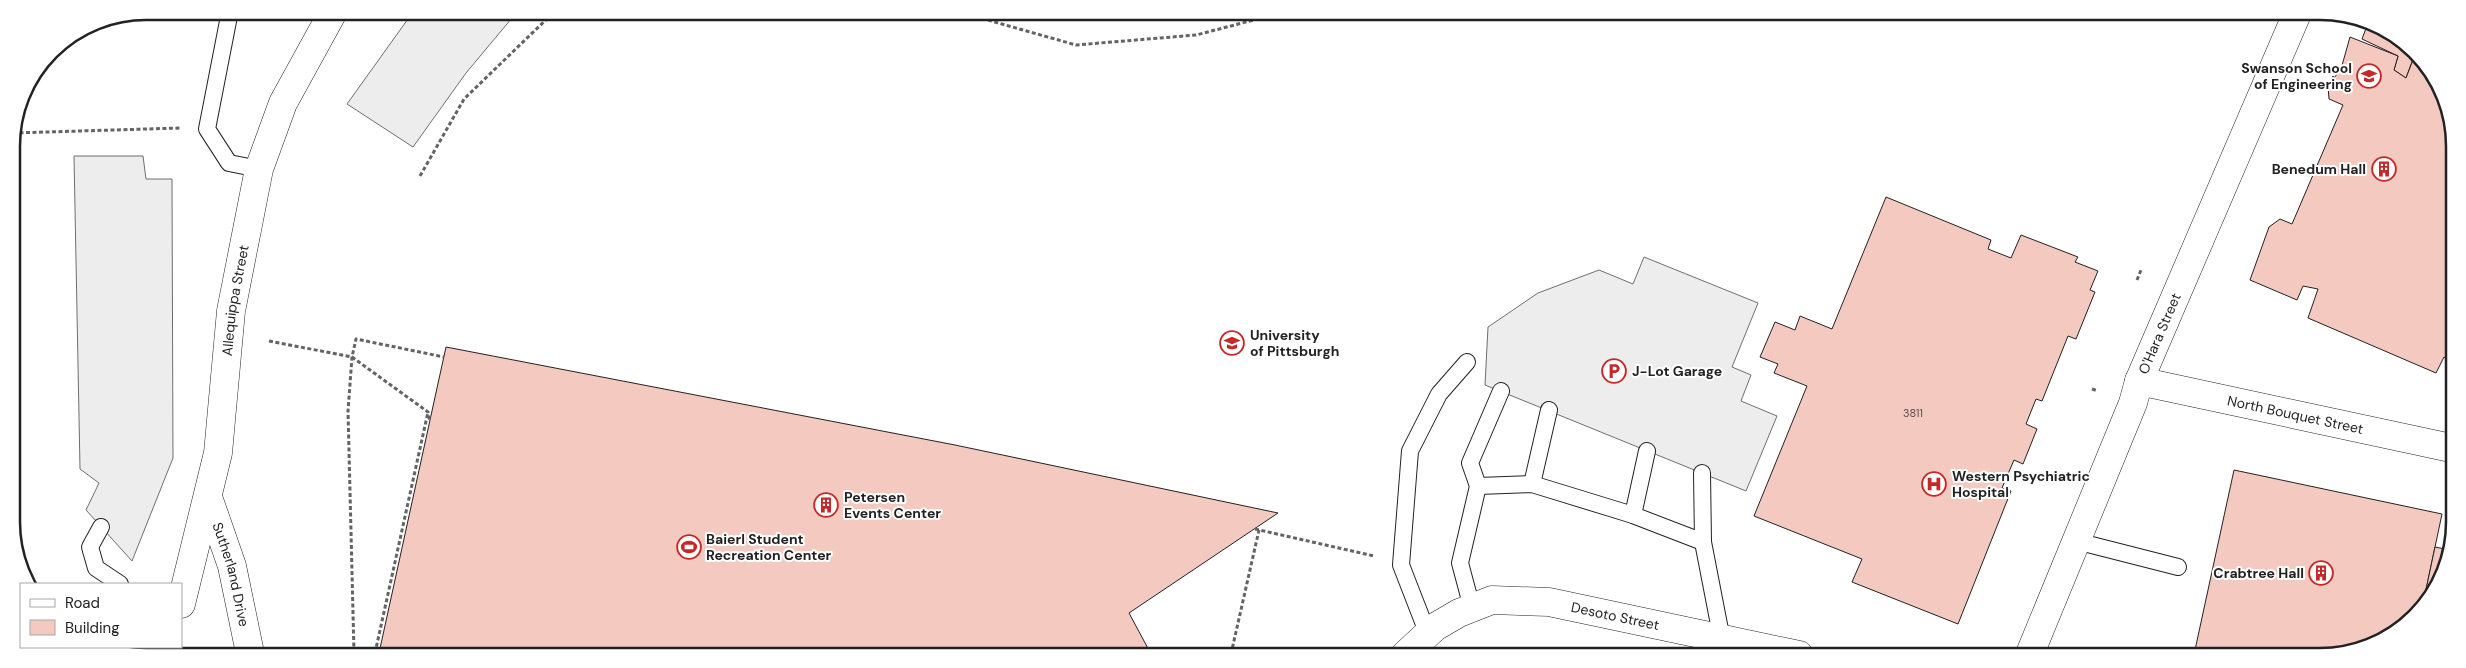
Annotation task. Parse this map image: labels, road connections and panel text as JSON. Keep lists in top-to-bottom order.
{
  "streets": {
    "street": [
      "Allequippa Street",
      "O'Hara Street",
      "North Bouquet Street",
      "Sutherland Drive",
      "Desoto Street"
    ]
  },
  "crossings": [
    ["Allequippa Street", "Sutherland Drive"],
    ["O'Hara Street", "North Bouquet Street"]
  ],
  "places": {
    "school or university": ["Swanson School of Engineering", "University of Pittsburgh"],
    "building": ["Benedum Hall", "Petersen Events Center", "Crabtree Hall"],
    "parking": ["J-Lot Garage"],
    "hospital": ["Western Psychiatric Hospital"],
    "sports": ["Baierl Student Recreation Center"]
  },
  "house_numbers": ["3811"],
  "legend": ["Road", "Building"]
}
